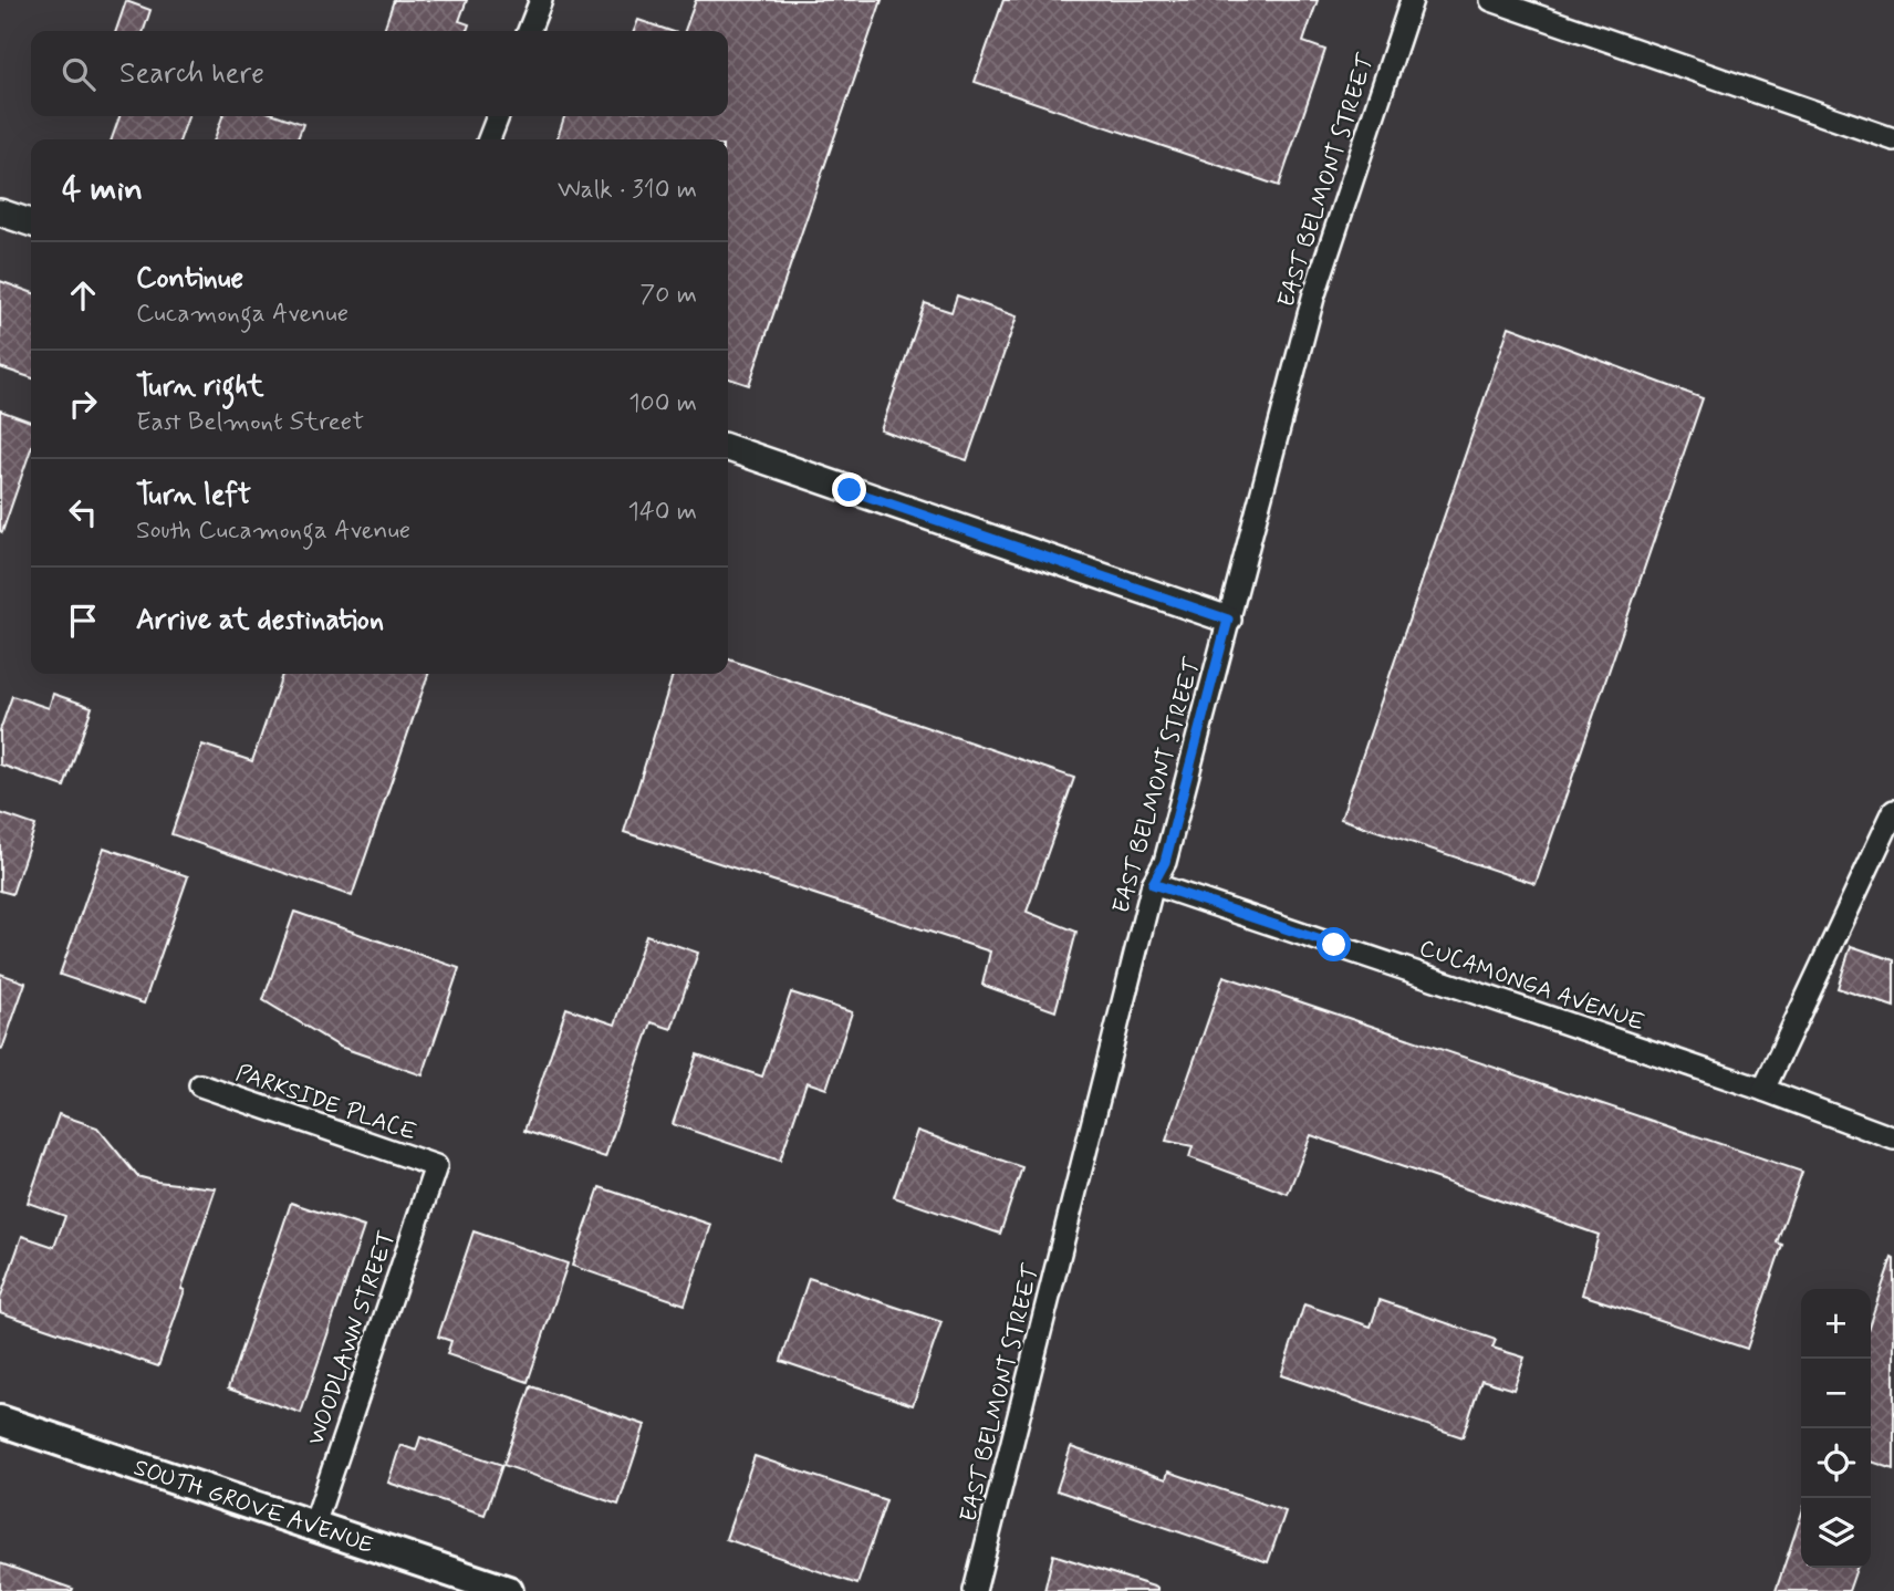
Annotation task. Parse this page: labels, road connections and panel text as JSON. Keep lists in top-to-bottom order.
{
  "streets": {
    "main road": ["SOUTH GROVE AVENUE"],
    "street": [
      "EAST BELMONT STREET",
      "CUCAMONGA AVENUE",
      "PARKSIDE PLACE",
      "WOODLAWN STREET"
    ]
  },
  "crossings": [
    ["EAST BELMONT STREET", "CUCAMONGA AVENUE"],
    ["PARKSIDE PLACE", "WOODLAWN STREET"],
    ["WOODLAWN STREET", "SOUTH GROVE AVENUE"]
  ],
  "page": {
    "search": "Search here",
    "heading": ["4 min", "Walk · 310 m"],
    "list": [
      ["Continue", "Cucamonga Avenue", "70 m"],
      ["Turn right", "East Belmont Street", "100 m"],
      ["Turn left", "South Cucamonga Avenue", "140 m"],
      "Arrive at destination"
    ],
    "map_buttons": ["+", "−"]
  }
}
